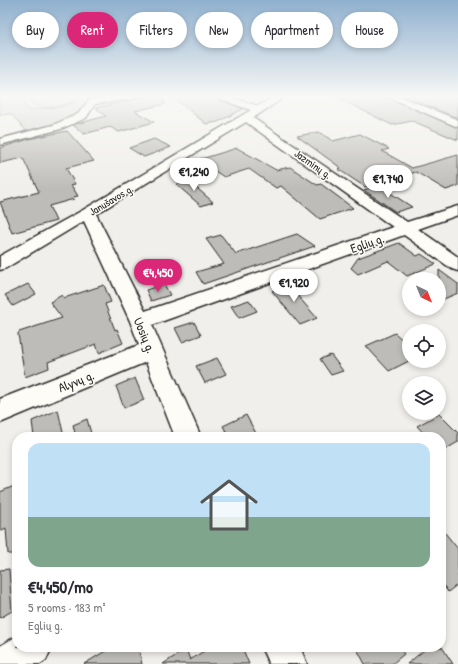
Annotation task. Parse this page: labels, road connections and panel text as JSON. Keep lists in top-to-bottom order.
{
  "streets": {
    "street": [
      "Jazminų g.",
      "Janušavos g.",
      "Eglių g.",
      "Uosių g.",
      "Alyvų g."
    ]
  },
  "crossings": [
    ["Jazminų g.", "Eglių g."],
    ["Janušavos g.", "Uosių g."],
    ["Eglių g.", "Uosių g."],
    ["Uosių g.", "Alyvų g."]
  ],
  "north": "bottom right",
  "page": {
    "chip": [
      "Buy",
      "Rent",
      "Filters",
      "New",
      "Apartment",
      "House"
    ],
    "price": [
      "€1,240",
      "€1,740",
      "€4,450",
      "€1,920"
    ],
    "list": [
      {
        "name": "€4,450/mo",
        "note": "5 rooms · 183 m² · Eglių g."
      }
    ]
  }
}
